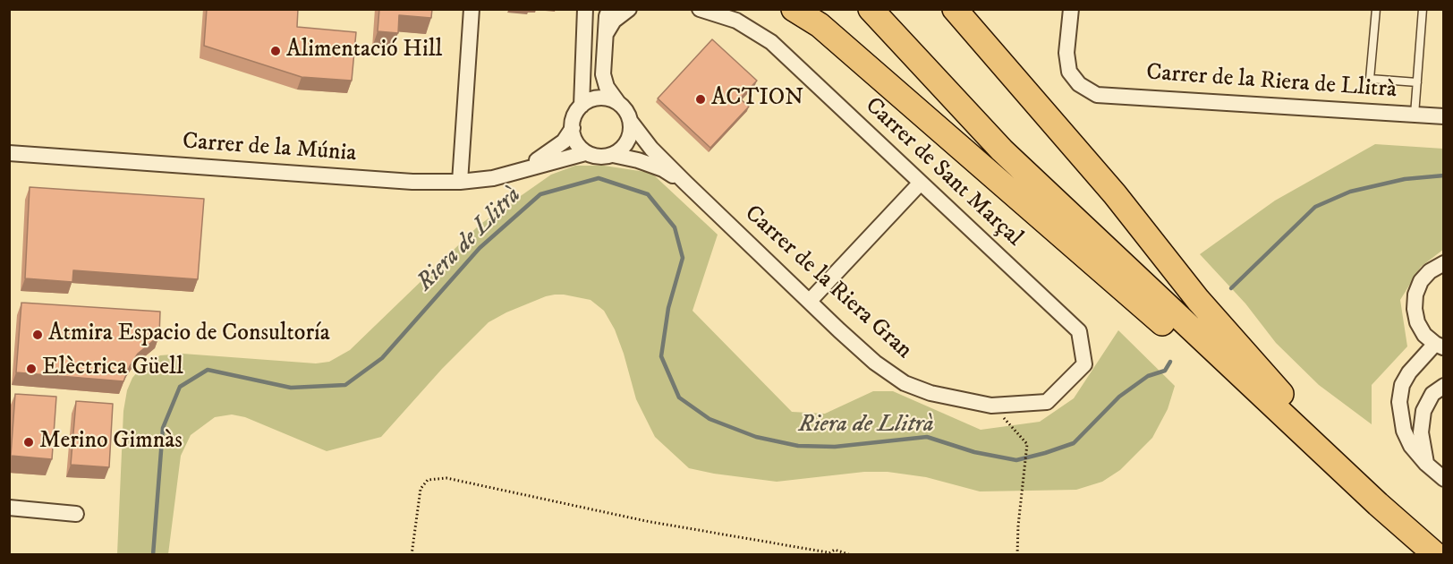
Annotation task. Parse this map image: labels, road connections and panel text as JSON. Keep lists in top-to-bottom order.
{
  "streets": {
    "street": [
      "Carrer de la Riera de Llitrà",
      "Carrer de la Múnia",
      "Carrer de Sant Marçal",
      "Carrer de la Riera Gran"
    ]
  },
  "crossings": [
    ["Carrer de la Múnia", "Carrer de la Riera Gran"],
    ["Carrer de Sant Marçal", "Carrer de la Riera Gran"]
  ],
  "water": ["Riera de Llitrà"],
  "places": [
    "Alimentació Hill",
    "ACTION",
    "Atmira Espacio de Consultoría",
    "Elèctrica Güell",
    "Merino Gimnàs"
  ]
}
